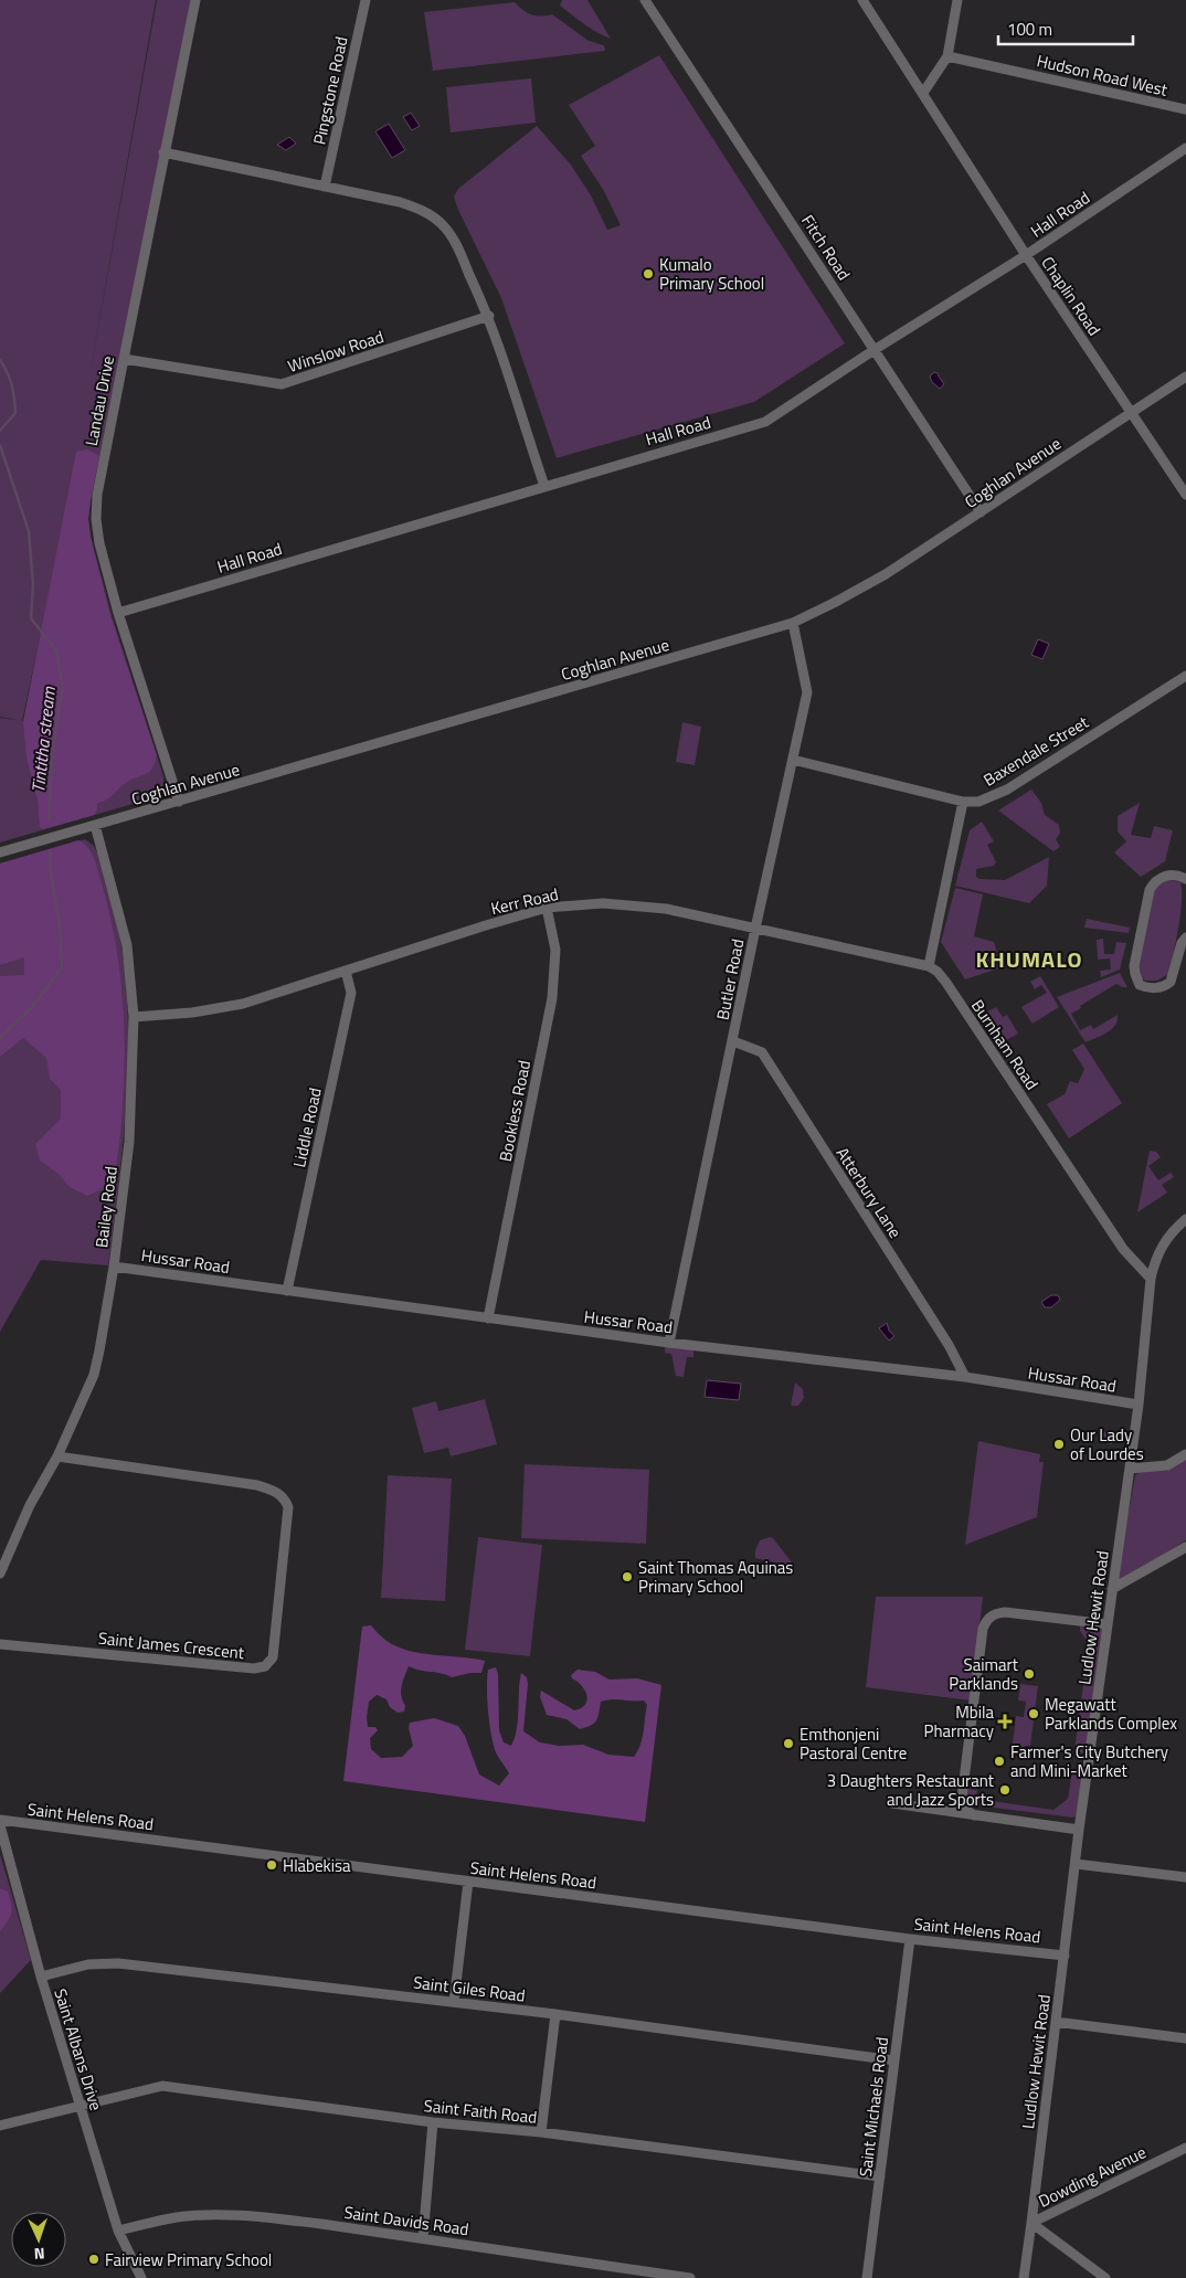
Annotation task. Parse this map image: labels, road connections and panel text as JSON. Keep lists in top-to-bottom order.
{
  "streets": {
    "street": [
      "Hudson Road West",
      "Pingstone Road",
      "Hall Road",
      "Fitch Road",
      "Chaplin Road",
      "Winslow Road",
      "Landau Drive",
      "Coghlan Avenue",
      "Baxendale Street",
      "Kerr Road",
      "Butler Road",
      "Burnham Road",
      "Bookless Road",
      "Liddle Road",
      "Atterbury Lane",
      "Bailey Road",
      "Hussar Road",
      "Ludlow Hewit Road",
      "Saint James Crescent",
      "Saint Helens Road",
      "Saint Giles Road",
      "Saint Albans Drive",
      "Saint Michaels Road",
      "Saint Faith Road",
      "Dowding Avenue",
      "Saint Davids Road"
    ]
  },
  "crossings": [
    ["Hall Road", "Fitch Road"],
    ["Hall Road", "Chaplin Road"],
    ["Hall Road", "Landau Drive"],
    ["Fitch Road", "Coghlan Avenue"],
    ["Chaplin Road", "Coghlan Avenue"],
    ["Winslow Road", "Landau Drive"],
    ["Landau Drive", "Coghlan Avenue"],
    ["Coghlan Avenue", "Butler Road"],
    ["Coghlan Avenue", "Bailey Road"],
    ["Baxendale Street", "Butler Road"],
    ["Kerr Road", "Butler Road"],
    ["Kerr Road", "Burnham Road"],
    ["Kerr Road", "Bookless Road"],
    ["Kerr Road", "Liddle Road"],
    ["Kerr Road", "Bailey Road"],
    ["Butler Road", "Atterbury Lane"],
    ["Butler Road", "Hussar Road"],
    ["Burnham Road", "Ludlow Hewit Road"],
    ["Bookless Road", "Hussar Road"],
    ["Liddle Road", "Hussar Road"],
    ["Atterbury Lane", "Hussar Road"],
    ["Bailey Road", "Hussar Road"],
    ["Bailey Road", "Saint James Crescent"],
    ["Hussar Road", "Ludlow Hewit Road"],
    ["Ludlow Hewit Road", "Saint Helens Road"],
    ["Ludlow Hewit Road", "Dowding Avenue"],
    ["Saint Helens Road", "Saint Michaels Road"],
    ["Saint Giles Road", "Saint Albans Drive"],
    ["Saint Giles Road", "Saint Michaels Road"],
    ["Saint Albans Drive", "Saint Faith Road"],
    ["Saint Albans Drive", "Saint Davids Road"],
    ["Saint Michaels Road", "Saint Faith Road"]
  ],
  "districts": ["KHUMALO"],
  "water": ["Tintitha stream"],
  "places": {
    "other": [
      "Kumalo Primary School",
      "Our Lady of Lourdes",
      "Saint Thomas Aquinas Primary School",
      "Saimart Parklands",
      "Megawatt Parklands Complex",
      "Emthonjeni Pastoral Centre",
      "Farmer's City Butchery and Mini-Market",
      "3 Daughters Restaurant and Jazz Sports",
      "Hlabekisa",
      "Fairview Primary School"
    ],
    "health": ["Mbila Pharmacy"]
  },
  "scale_bar": "100 m",
  "north": "bottom"
}
